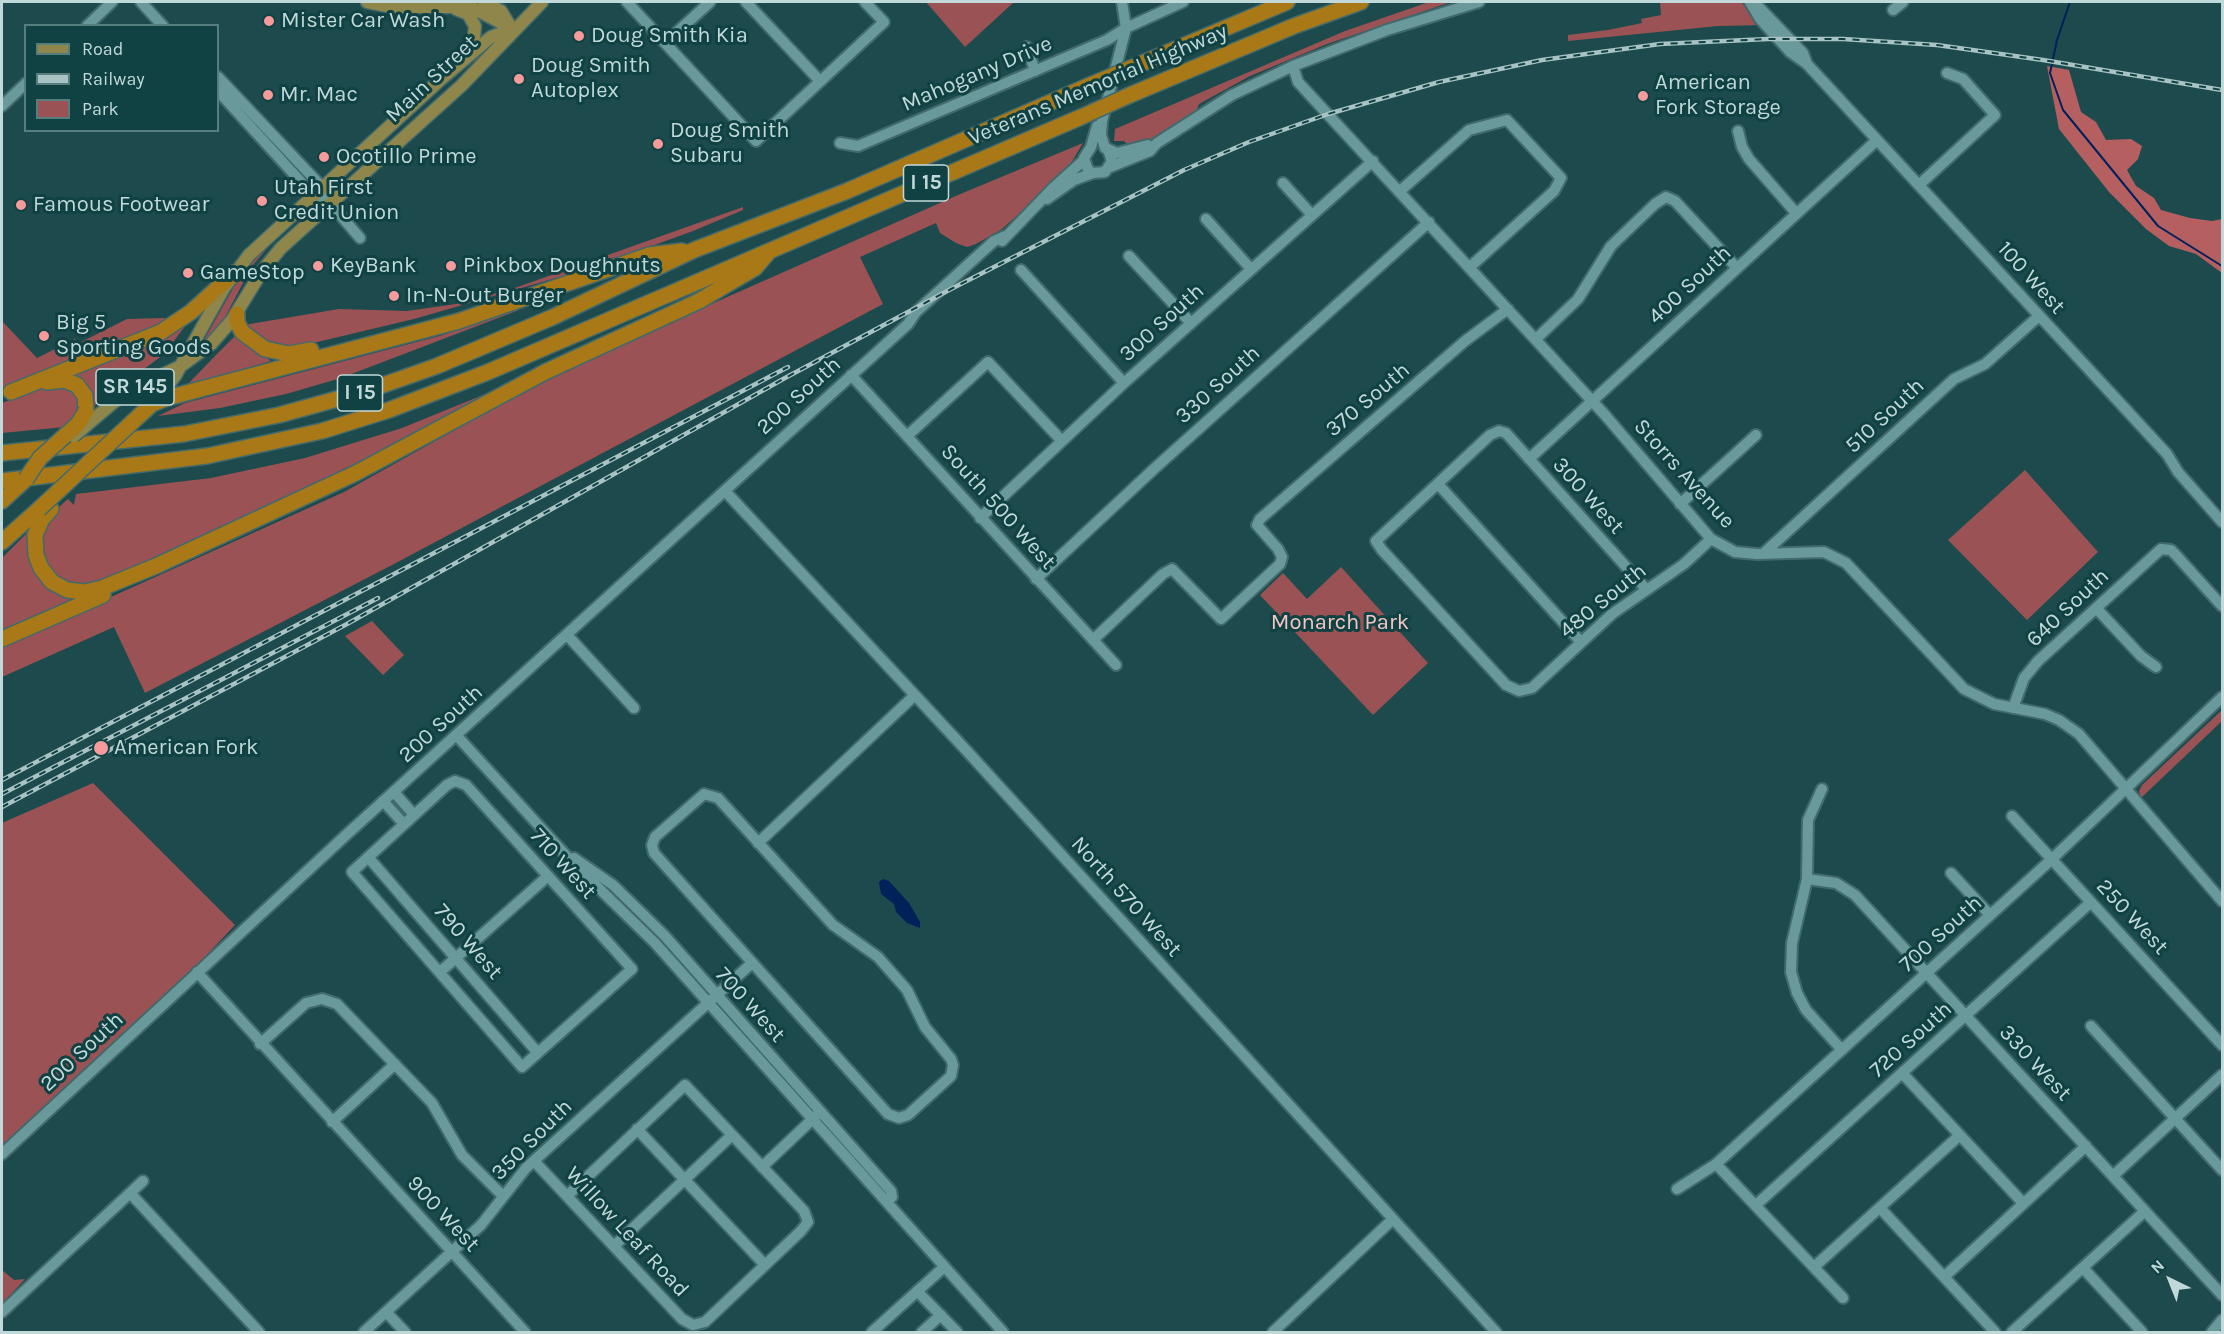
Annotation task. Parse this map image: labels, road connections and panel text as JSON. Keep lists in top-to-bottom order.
{
  "streets": {
    "highway": [
      "Main Street",
      "Veterans Memorial Highway",
      "I 15",
      "SR 145"
    ],
    "street": [
      "Mahogany Drive",
      "100 West",
      "400 South",
      "300 South",
      "330 South",
      "200 South",
      "370 South",
      "510 South",
      "Storrs Avenue",
      "300 West",
      "South 500 West",
      "480 South",
      "640 South",
      "710 West",
      "North 570 West",
      "250 West",
      "700 South",
      "790 West",
      "700 West",
      "720 South",
      "330 West",
      "350 South",
      "900 West",
      "Willow Leaf Road"
    ]
  },
  "crossings": [
    ["100 West", "400 South"],
    ["100 West", "510 South"],
    ["400 South", "Storrs Avenue"],
    ["400 South", "300 West"],
    ["300 South", "Storrs Avenue"],
    ["300 South", "South 500 West"],
    ["330 South", "Storrs Avenue"],
    ["330 South", "South 500 West"],
    ["200 South", "South 500 West"],
    ["200 South", "North 570 West"],
    ["200 South", "700 West"],
    ["200 South", "900 West"],
    ["370 South", "Storrs Avenue"],
    ["370 South", "South 500 West"],
    ["510 South", "Storrs Avenue"],
    ["Storrs Avenue", "480 South"],
    ["Storrs Avenue", "640 South"],
    ["Storrs Avenue", "700 South"],
    ["300 West", "480 South"],
    ["710 West", "790 West"],
    ["250 West", "700 South"],
    ["250 West", "720 South"],
    ["700 South", "330 West"],
    ["700 West", "350 South"],
    ["720 South", "330 West"],
    ["350 South", "900 West"],
    ["350 South", "Willow Leaf Road"]
  ],
  "parks": ["Monarch Park"],
  "places": [
    "Mister Car Wash",
    "Doug Smith Kia",
    "Doug Smith Autoplex",
    "Mr. Mac",
    "American Fork Storage",
    "Doug Smith Subaru",
    "Ocotillo Prime",
    "Utah First Credit Union",
    "Famous Footwear",
    "KeyBank",
    "Pinkbox Doughnuts",
    "GameStop",
    "In-N-Out Burger",
    "Big 5 Sporting Goods",
    "American Fork"
  ],
  "legend": ["Road", "Railway", "Park"],
  "north": "top left"
}
